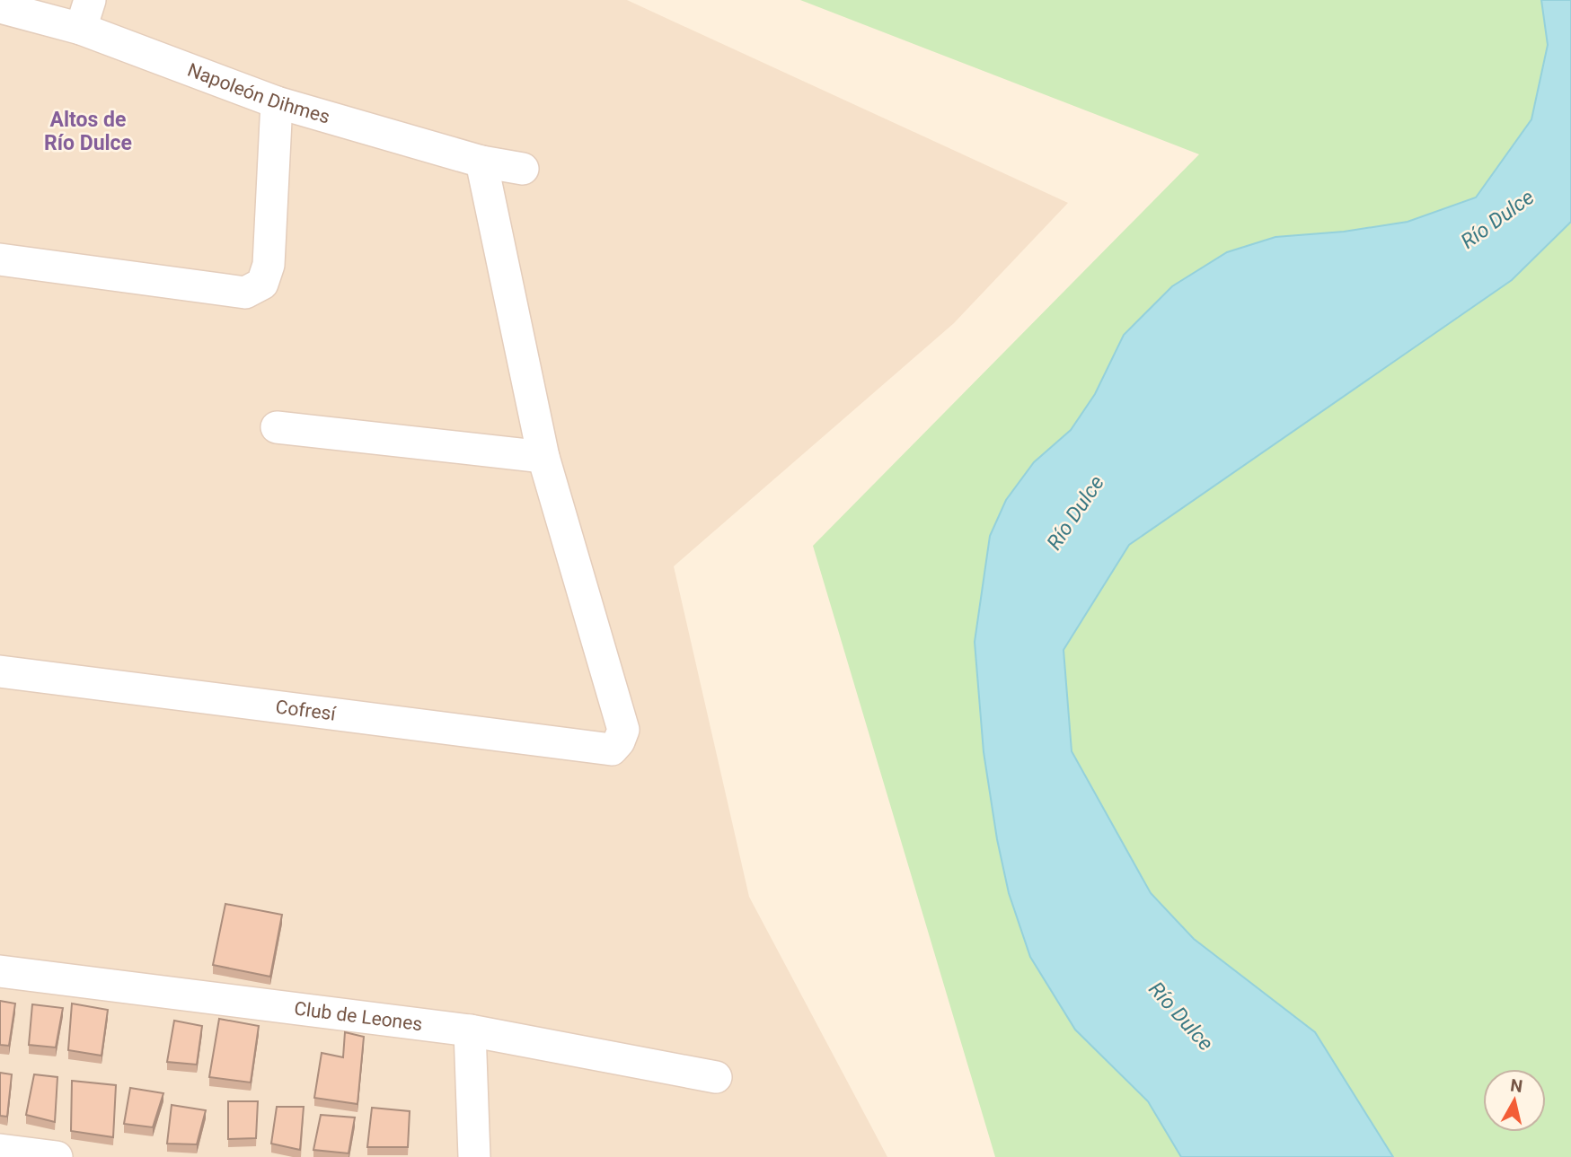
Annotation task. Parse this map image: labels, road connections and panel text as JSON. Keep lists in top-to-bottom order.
{
  "streets": {
    "street": ["Napoleón Dihmes", "Cofresí", "Club de Leones"]
  },
  "districts": ["Altos de Río Dulce"],
  "water": ["Río Dulce"],
  "north": "top"
}
